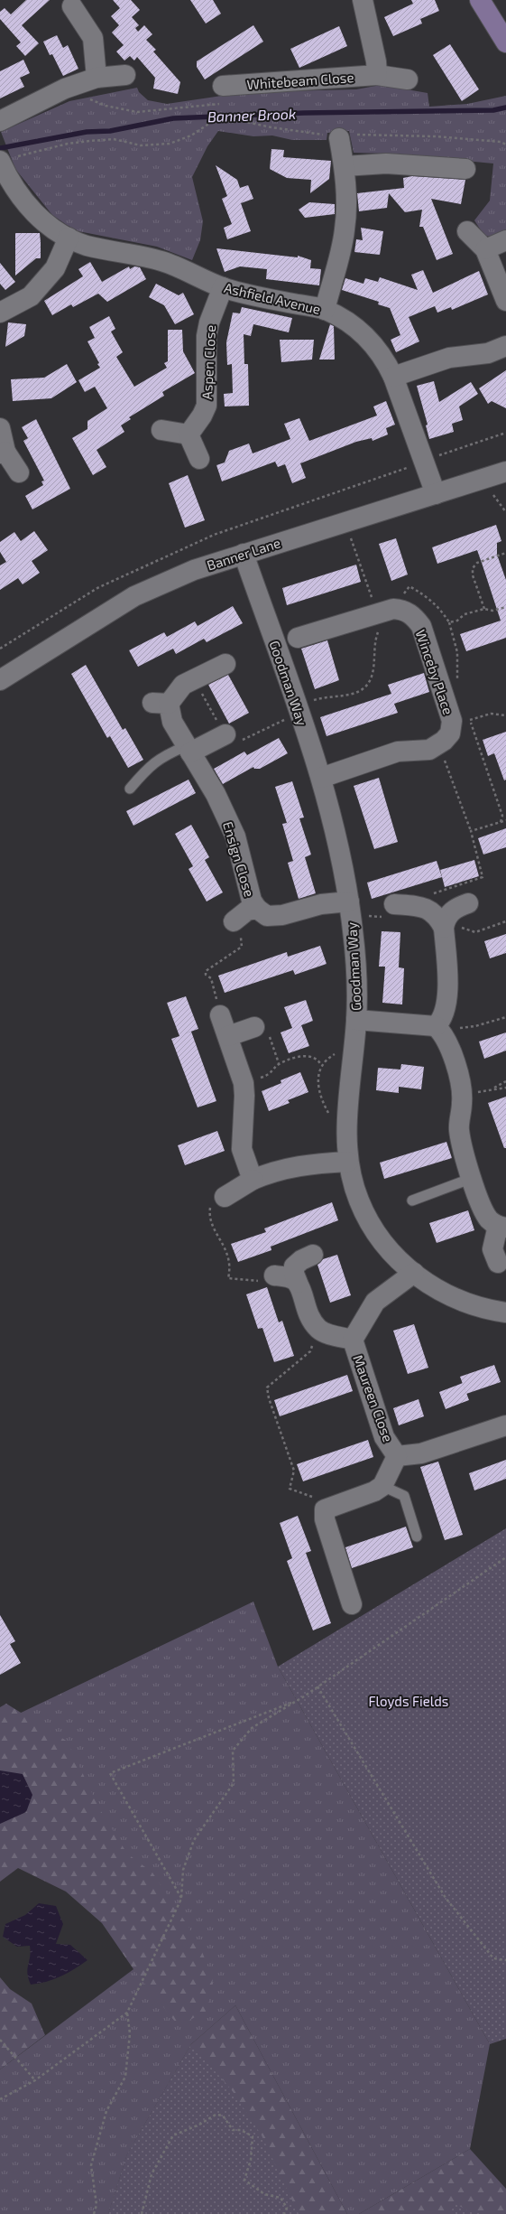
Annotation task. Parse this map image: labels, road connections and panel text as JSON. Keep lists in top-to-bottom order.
{
  "streets": {
    "street": [
      "Whitebeam Close",
      "Ashfield Avenue",
      "Aspen Close",
      "Banner Lane",
      "Winceby Place",
      "Goodman Way",
      "Ensign Close",
      "Maureen Close"
    ]
  },
  "crossings": [
    ["Ashfield Avenue", "Aspen Close"],
    ["Ashfield Avenue", "Banner Lane"],
    ["Banner Lane", "Goodman Way"],
    ["Goodman Way", "Ensign Close"],
    ["Goodman Way", "Maureen Close"]
  ],
  "water": ["Banner Brook"],
  "parks": ["Floyds Fields"]
}
